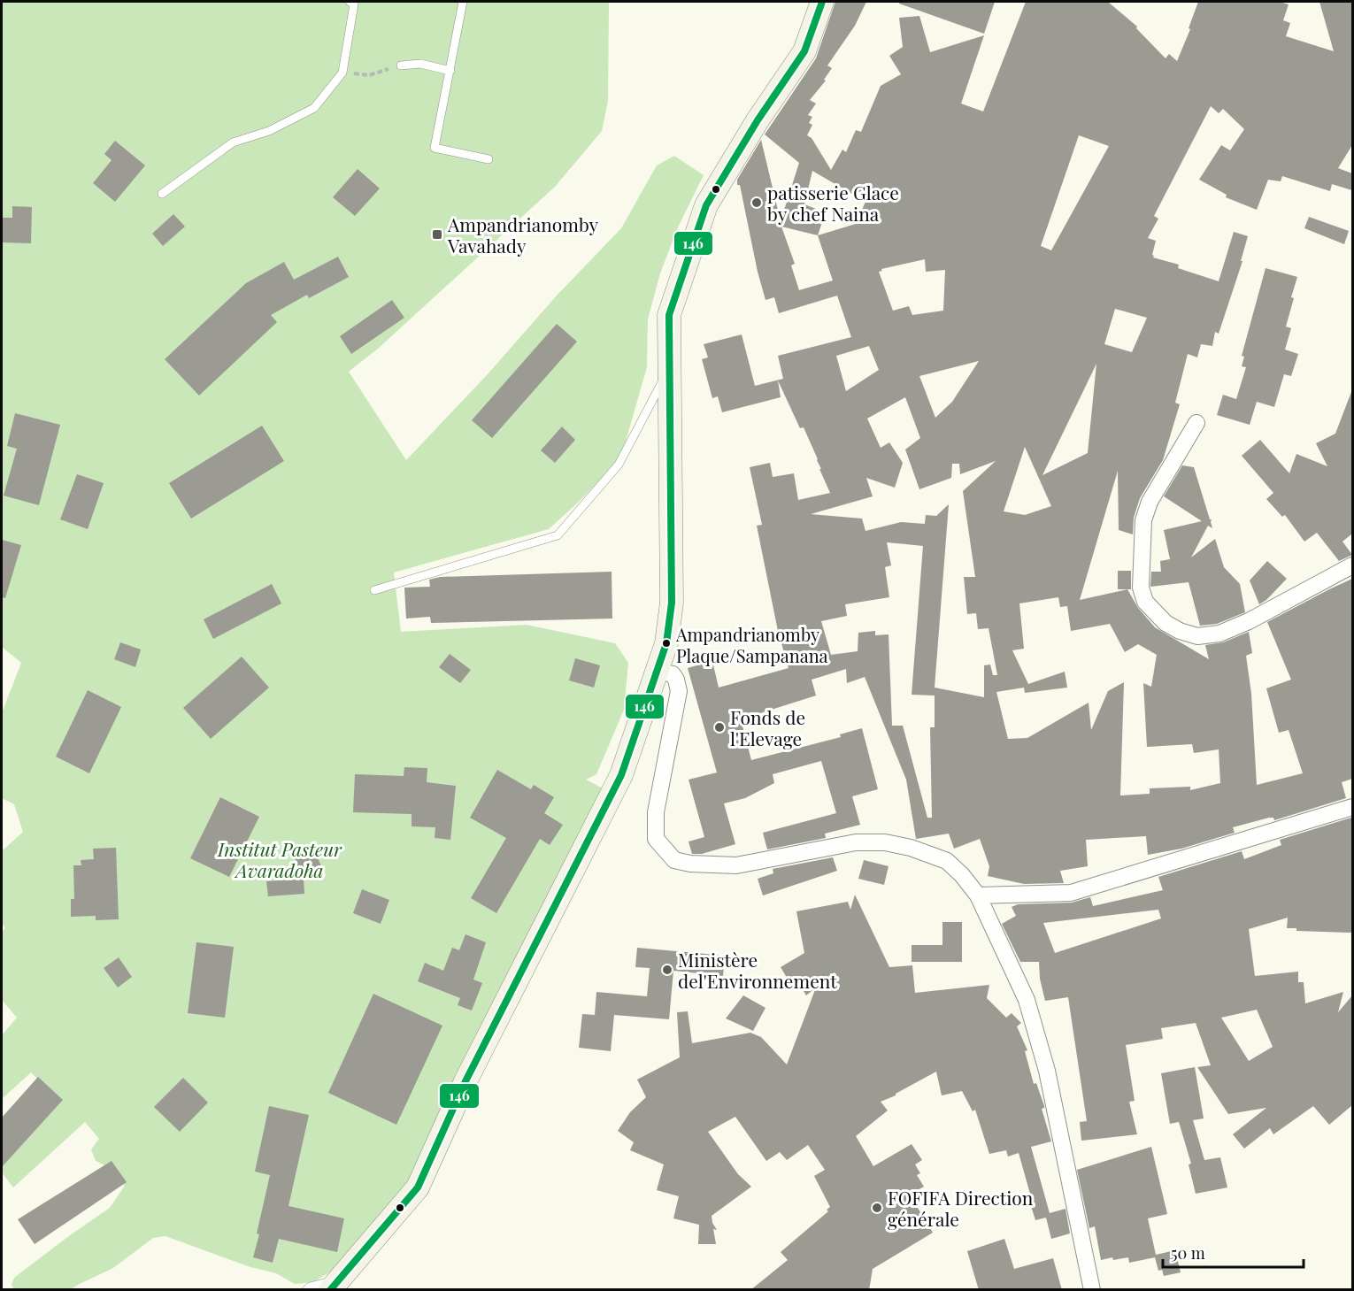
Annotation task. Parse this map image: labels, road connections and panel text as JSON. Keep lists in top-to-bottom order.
{
  "parks": ["Institut Pasteur Avaradoha"],
  "places": {
    "other": [
      "patisserie Glace by chef Naina",
      "Ampandrianomby Plaque/Sampanana",
      "Fonds de l'Elevage",
      "Ministère del'Environnement",
      "FOFIFA Direction générale"
    ],
    "transit": ["Ampandrianomby Vavahady"]
  },
  "lines": ["transit line 146"],
  "scale_bar": "50 m"
}
